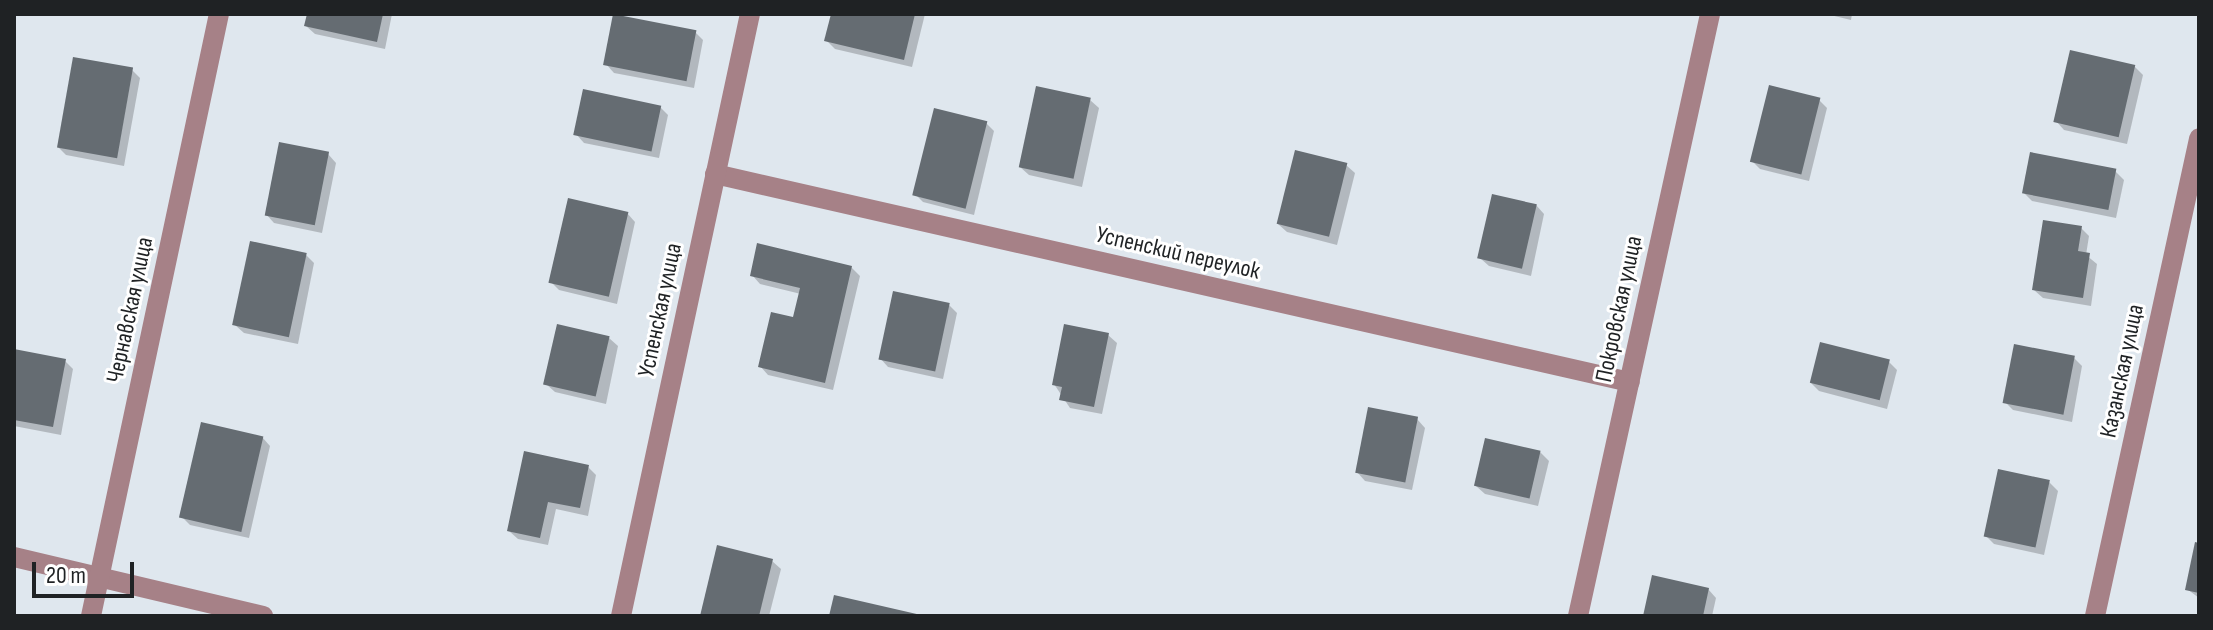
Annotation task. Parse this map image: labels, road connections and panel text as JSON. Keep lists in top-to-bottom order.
{
  "streets": {
    "street": [
      "Успенский переулок",
      "Покровская улица",
      "Чернавская улица",
      "Успенская улица",
      "Казанская улица"
    ]
  },
  "crossings": [
    ["Успенский переулок", "Покровская улица"],
    ["Успенский переулок", "Успенская улица"]
  ],
  "scale_bar": "20 m"
}
